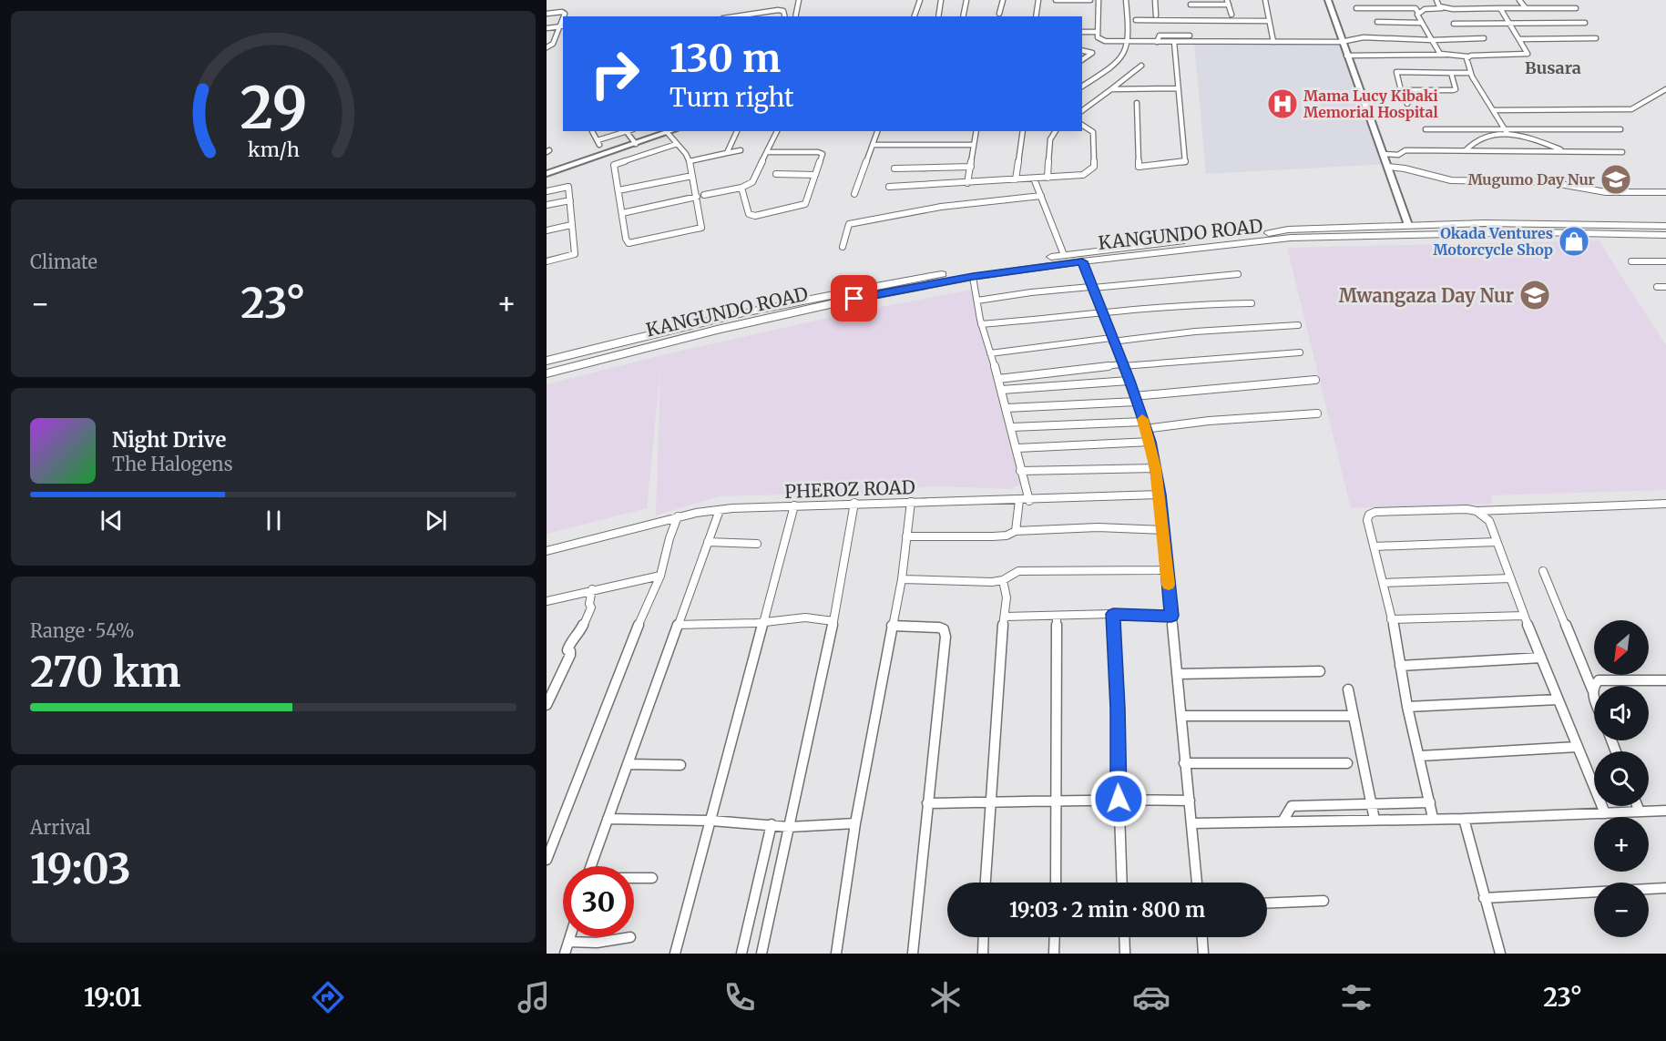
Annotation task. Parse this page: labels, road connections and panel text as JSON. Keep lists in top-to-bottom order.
{
  "streets": {
    "highway": ["KANGUNDO ROAD"],
    "street": ["PHEROZ ROAD"]
  },
  "districts": ["Busara"],
  "places": {
    "hospital": ["Mama Lucy Kibaki Memorial Hospital"],
    "school or university": ["Mugumo Day Nur", "Mwangaza Day Nur"],
    "shop": ["Okada Ventures Motorcycle Shop"]
  },
  "north": "bottom left",
  "page": {
    "turn": ["130 m", "Turn right"],
    "tile": [
      "Climate",
      ["Range · 54%", "270 km"],
      ["Arrival", "19:03"]
    ],
    "heat": ["−", "23°", "+"],
    "song": ["Night Drive", "The Halogens"],
    "map_buttons": ["+", "−"],
    "limit": "30",
    "trip": "19:03 · 2 min · 800 m",
    "tabs": ["19:01", "23°"],
    "gauge": ["29", "km/h"]
  }
}
